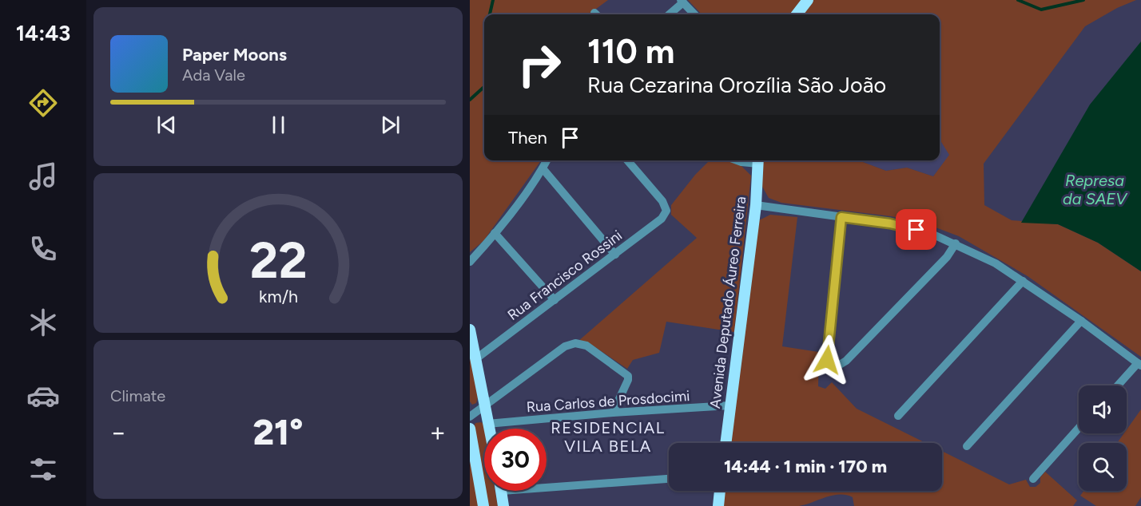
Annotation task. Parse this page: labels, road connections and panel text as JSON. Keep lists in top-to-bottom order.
{
  "streets": {
    "main road": ["Avenida Deputado Áureo Ferreira"],
    "street": ["Rua Francisco Rossini", "Rua Carlos de Prosdocimi"]
  },
  "crossings": [
    ["Avenida Deputado Áureo Ferreira", "Rua Carlos de Prosdocimi"]
  ],
  "districts": ["RESIDENCIAL VILA BELA"],
  "water": ["Represa da SAEV"],
  "page": {
    "tabs": "14:43",
    "turn": ["110 m", "Rua Cezarina Orozília São João"],
    "song": ["Paper Moons", "Ada Vale"],
    "then": "Then",
    "tile": "Climate",
    "heat": ["−", "21°", "+"],
    "limit": "30",
    "trip": "14:44 · 1 min · 170 m",
    "gauge": ["22", "km/h"]
  }
}
